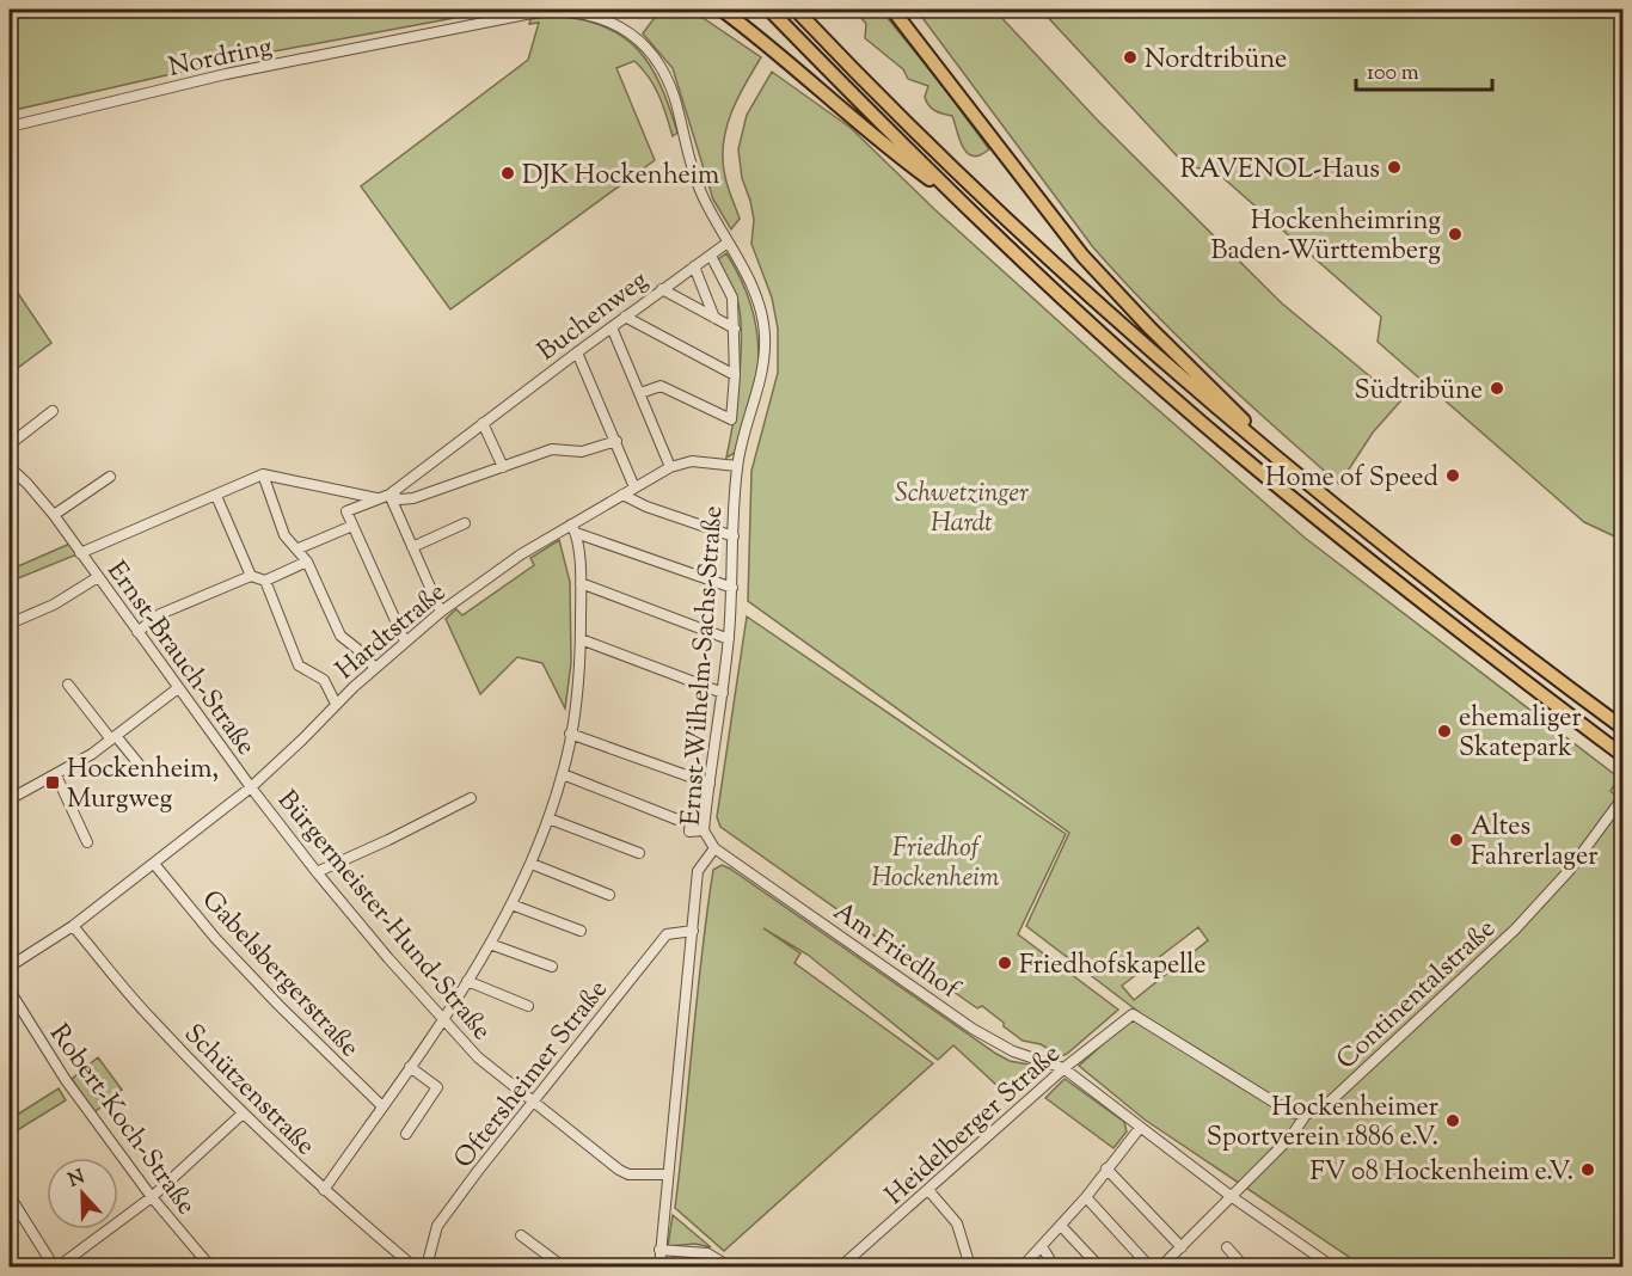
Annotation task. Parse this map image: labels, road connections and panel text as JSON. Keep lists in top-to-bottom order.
{
  "streets": {
    "street": [
      "Nordring",
      "Buchenweg",
      "Hardtstraße",
      "Ernst-Brauch-Straße",
      "Ernst-Wilhelm-Sachs-Straße",
      "Bürgermeister-Hund-Straße",
      "Am Friedhof",
      "Gabelsbergerstraße",
      "Continentalstraße",
      "Oftersheimer Straße",
      "Schützenstraße",
      "Robert-Koch-Straße",
      "Heidelberger Straße"
    ]
  },
  "crossings": [
    ["Nordring", "Buchenweg"],
    ["Nordring", "Ernst-Wilhelm-Sachs-Straße"],
    ["Buchenweg", "Ernst-Wilhelm-Sachs-Straße"],
    ["Hardtstraße", "Ernst-Brauch-Straße"],
    ["Hardtstraße", "Bürgermeister-Hund-Straße"],
    ["Hardtstraße", "Gabelsbergerstraße"],
    ["Hardtstraße", "Schützenstraße"],
    ["Ernst-Brauch-Straße", "Bürgermeister-Hund-Straße"],
    ["Ernst-Wilhelm-Sachs-Straße", "Bürgermeister-Hund-Straße"],
    ["Ernst-Wilhelm-Sachs-Straße", "Am Friedhof"],
    ["Ernst-Wilhelm-Sachs-Straße", "Oftersheimer Straße"],
    ["Bürgermeister-Hund-Straße", "Oftersheimer Straße"],
    ["Am Friedhof", "Continentalstraße"],
    ["Am Friedhof", "Heidelberger Straße"],
    ["Continentalstraße", "Heidelberger Straße"]
  ],
  "parks": ["Schwetzinger Hardt", "Friedhof Hockenheim"],
  "places": {
    "other": [
      "Nordtribüne",
      "RAVENOL-Haus",
      "DJK Hockenheim",
      "Hockenheimring Baden-Württemberg",
      "Südtribüne",
      "Home of Speed",
      "ehemaliger Skatepark",
      "Altes Fahrerlager",
      "Friedhofskapelle",
      "Hockenheimer Sportverein 1886 e.V.",
      "FV 08 Hockenheim e.V."
    ],
    "transit": ["Hockenheim, Murgweg"]
  },
  "scale_bar": "100 m",
  "north": "top"
}
